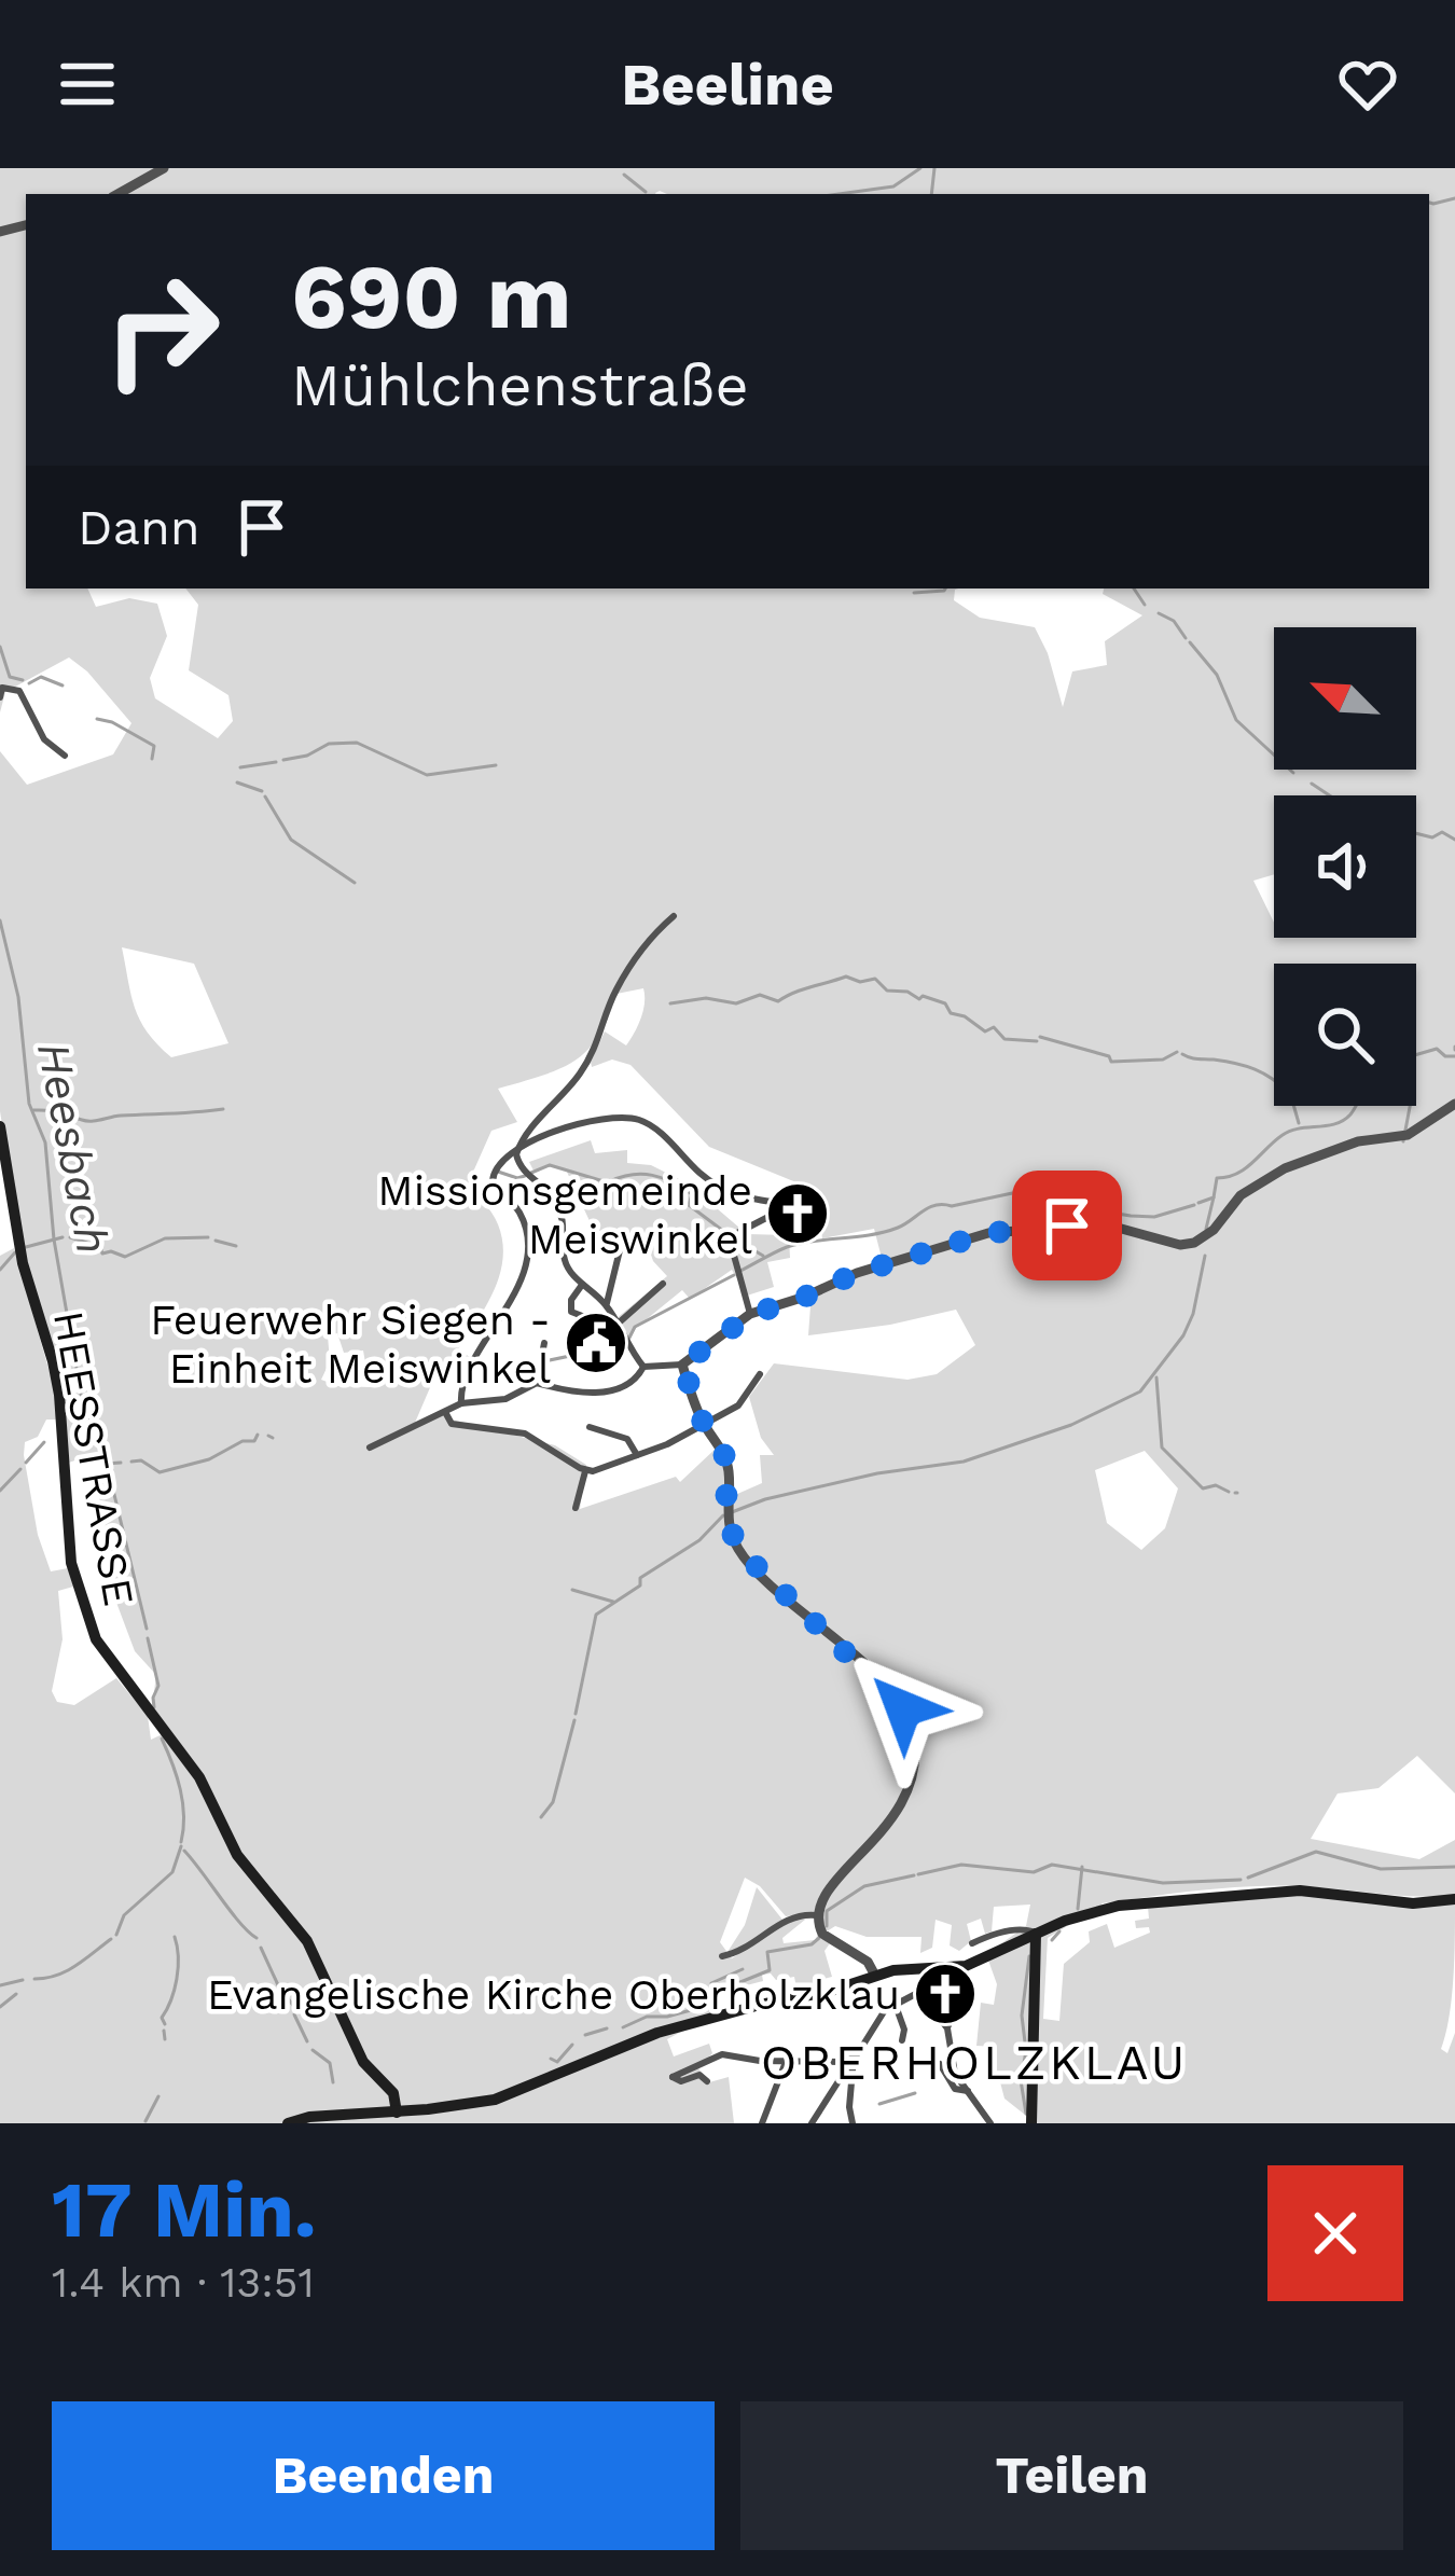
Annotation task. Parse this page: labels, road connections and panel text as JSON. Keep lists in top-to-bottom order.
{
  "streets": {
    "main road": ["HEESSTRASSE"]
  },
  "districts": ["OBERHOLZKLAU"],
  "water": ["Heesbach"],
  "places": {
    "church": ["Missionsgemeinde Meiswinkel", "Evangelische Kirche Oberholzklau"],
    "public building": ["Feuerwehr Siegen - Einheit Meiswinkel"]
  },
  "north": "top left",
  "page": {
    "header": "Beeline",
    "turn": ["690 m", "Mühlchenstraße"],
    "then": "Dann",
    "heading": ["17 Min.", "1.4 km · 13:51"],
    "buttons": ["Beenden", "Teilen"]
  }
}
